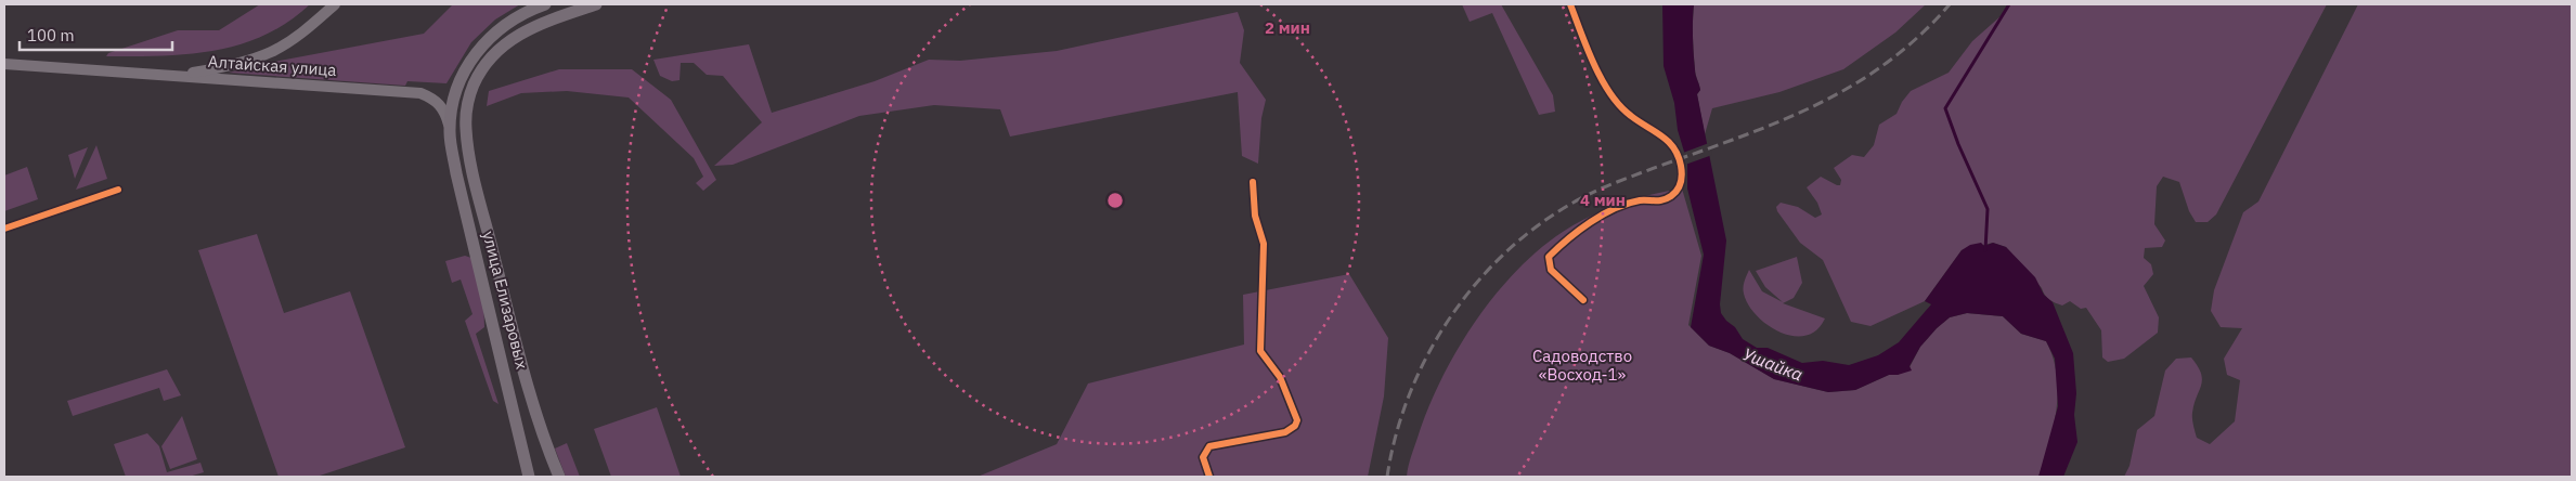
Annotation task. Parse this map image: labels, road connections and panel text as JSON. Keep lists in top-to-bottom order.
{
  "streets": {
    "main road": ["Алтайская улица", "улица Елизаровых"]
  },
  "crossings": [
    ["Алтайская улица", "улица Елизаровых"]
  ],
  "water": ["Ушайка"],
  "parks": ["Садоводство «Восход-1»"],
  "scale_bar": "100 m",
  "rings": ["2 мин", "4 мин"]
}
